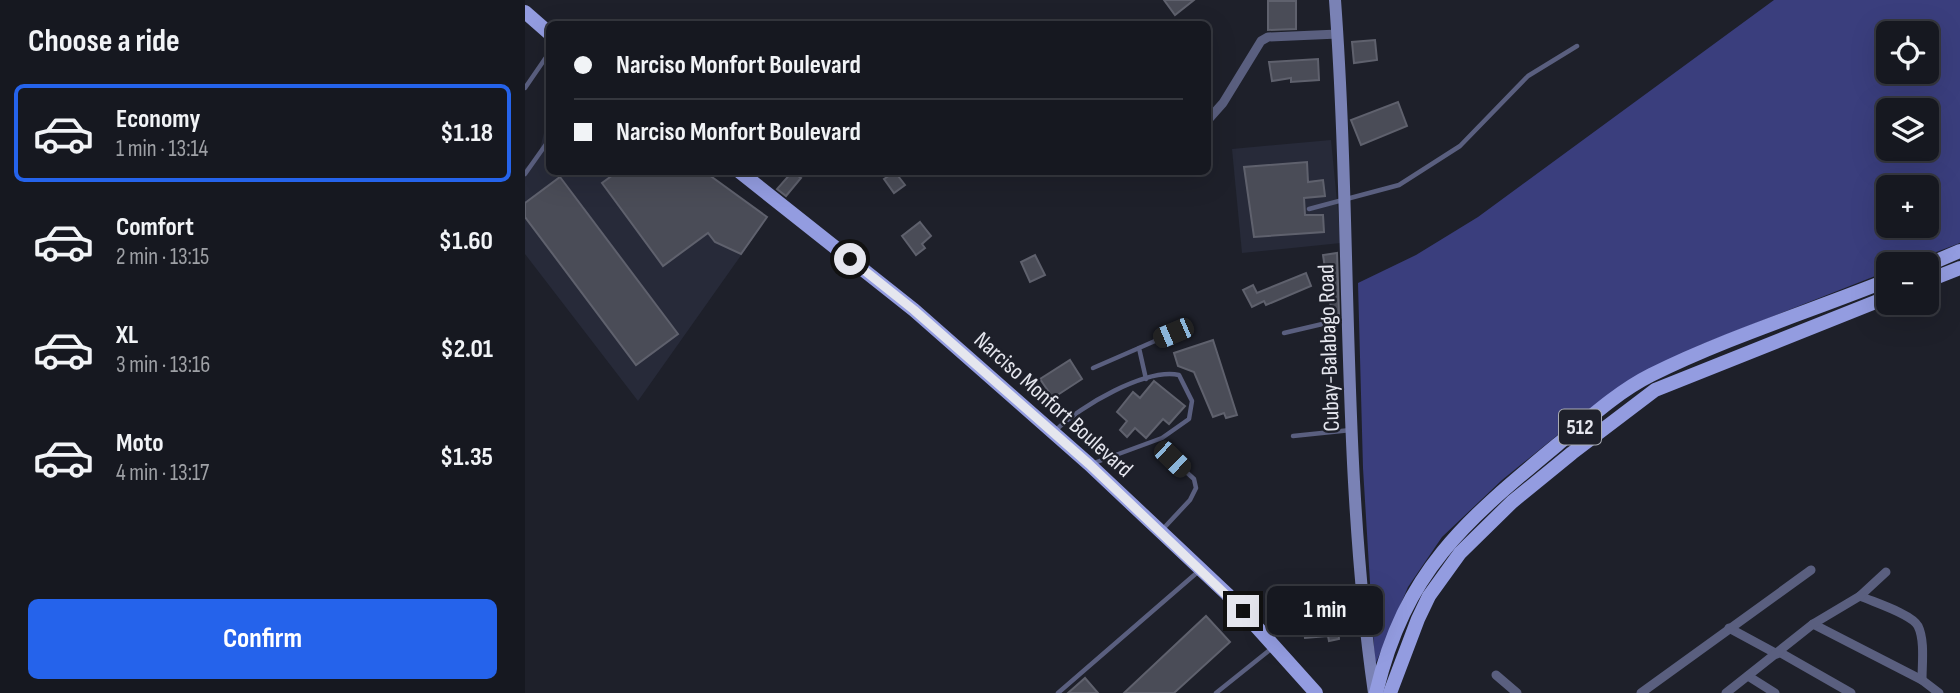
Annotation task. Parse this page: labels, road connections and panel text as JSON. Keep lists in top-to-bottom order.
{
  "streets": {
    "main road": ["Cubay-Balabago Road", "Narciso Monfort Boulevard", "512"]
  },
  "crossings": [
    ["Cubay-Balabago Road", "512"]
  ],
  "page": {
    "heading": "Choose a ride",
    "map_buttons": ["+", "−"],
    "banner": ["Narciso Monfort Boulevard", "Narciso Monfort Boulevard"],
    "list": [
      {
        "name": "Economy",
        "note": "1 min · 13:14",
        "value": "$1.18"
      },
      {
        "name": "Comfort",
        "note": "2 min · 13:15",
        "value": "$1.60"
      },
      {
        "name": "XL",
        "note": "3 min · 13:16",
        "value": "$2.01"
      },
      {
        "name": "Moto",
        "note": "4 min · 13:17",
        "value": "$1.35"
      }
    ],
    "buttons": "Confirm",
    "bubble": "1 min"
  }
}
